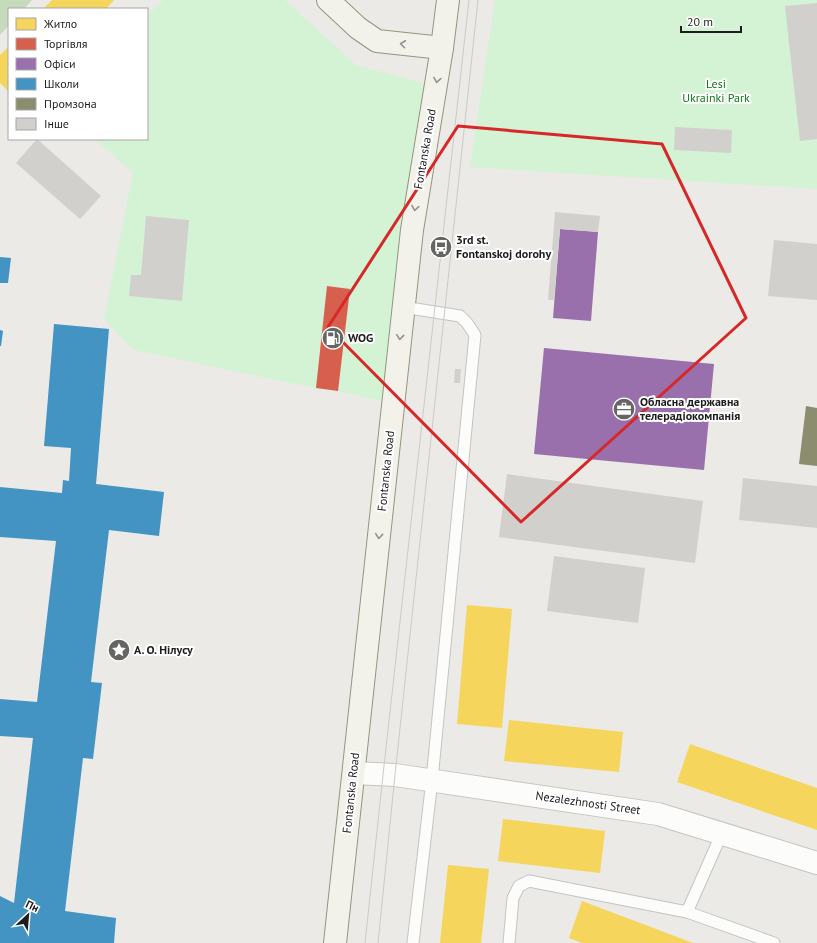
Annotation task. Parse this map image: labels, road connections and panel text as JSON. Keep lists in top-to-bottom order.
{
  "streets": {
    "main road": ["Fontanska Road"],
    "street": ["Nezalezhnosti Street"]
  },
  "crossings": [
    ["Fontanska Road", "Nezalezhnosti Street"]
  ],
  "one_way": ["Fontanska Road"],
  "parks": ["Lesi Ukrainki Park"],
  "places": {
    "bus stop": ["3rd st. Fontanskoj dorohy"],
    "fuel station": ["WOG"],
    "office": ["Обласна державна телерадіокомпанія"],
    "place": ["А. О. Нілусу"]
  },
  "legend": [
    "Житло",
    "Торгівля",
    "Офіси",
    "Школи",
    "Промзона",
    "Інше"
  ],
  "scale_bar": "20 m",
  "north": "top right"
}
